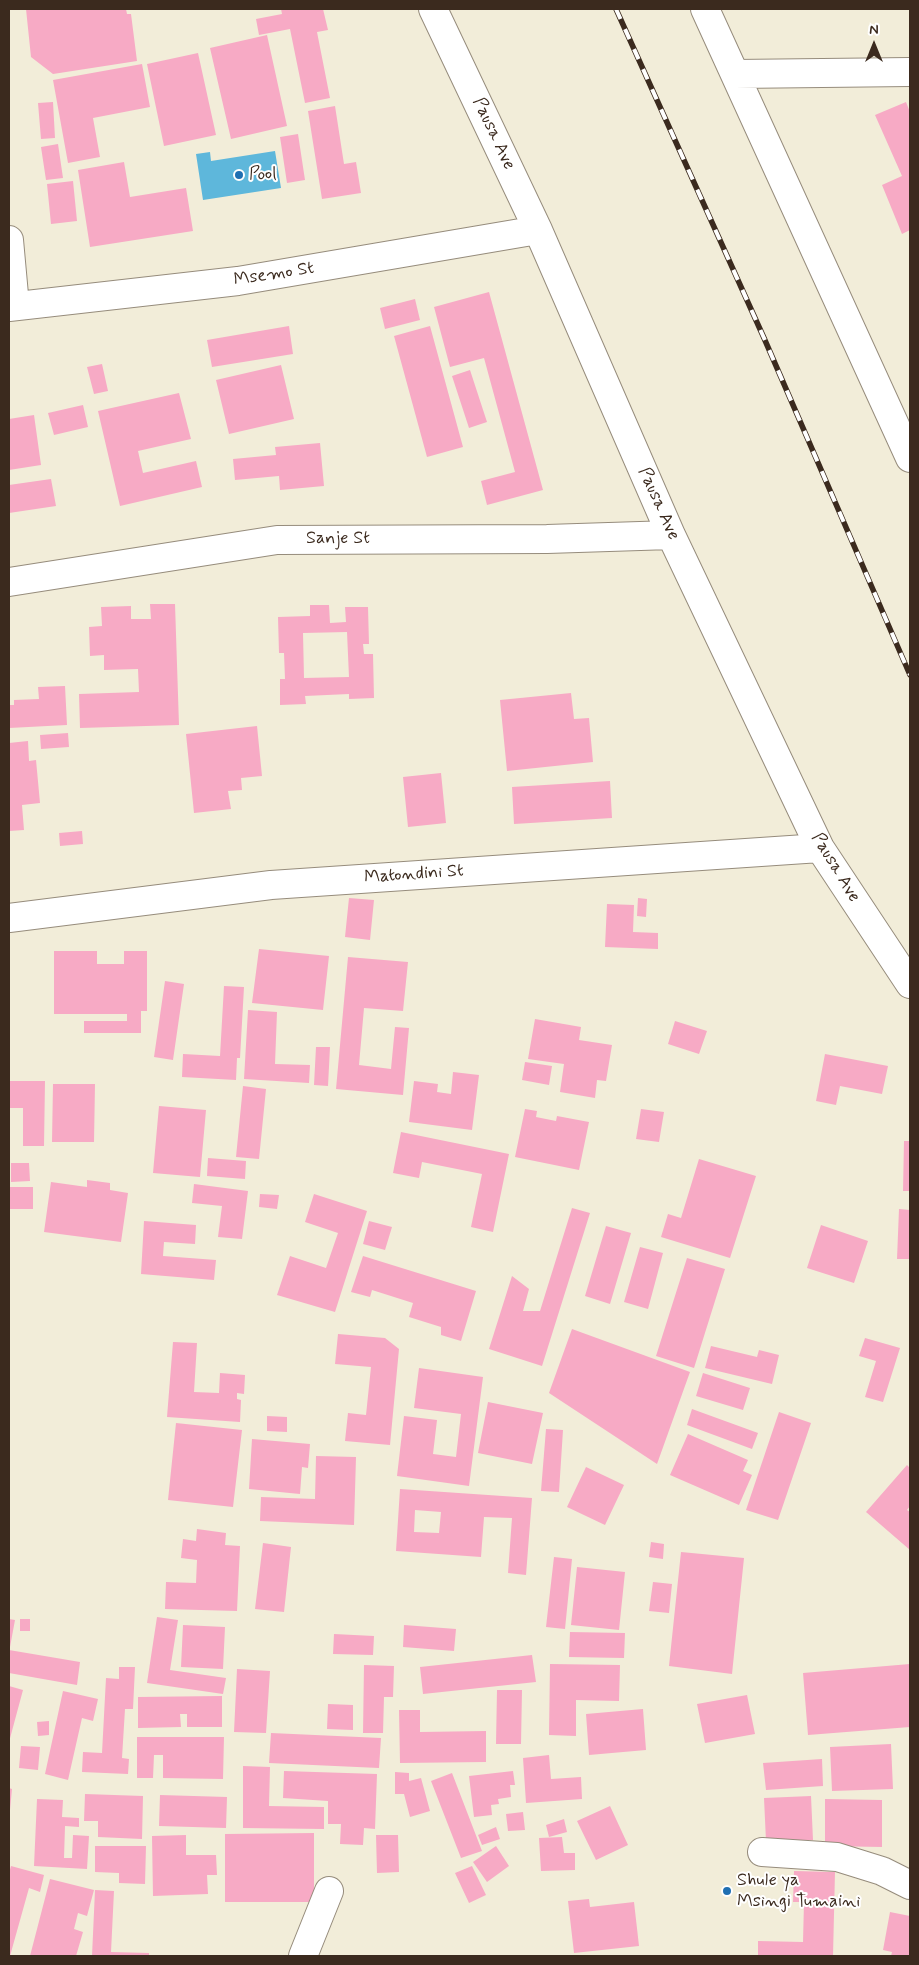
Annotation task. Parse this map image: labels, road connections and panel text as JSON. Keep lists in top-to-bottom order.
{
  "streets": {
    "street": [
      "Pausa Ave",
      "Msemo St",
      "Sanje St",
      "Matondini St"
    ]
  },
  "crossings": [
    ["Pausa Ave", "Msemo St"],
    ["Pausa Ave", "Sanje St"],
    ["Pausa Ave", "Matondini St"]
  ],
  "places": ["Pool", "Shule ya Msingi Tumaini"],
  "north": "top"
}
